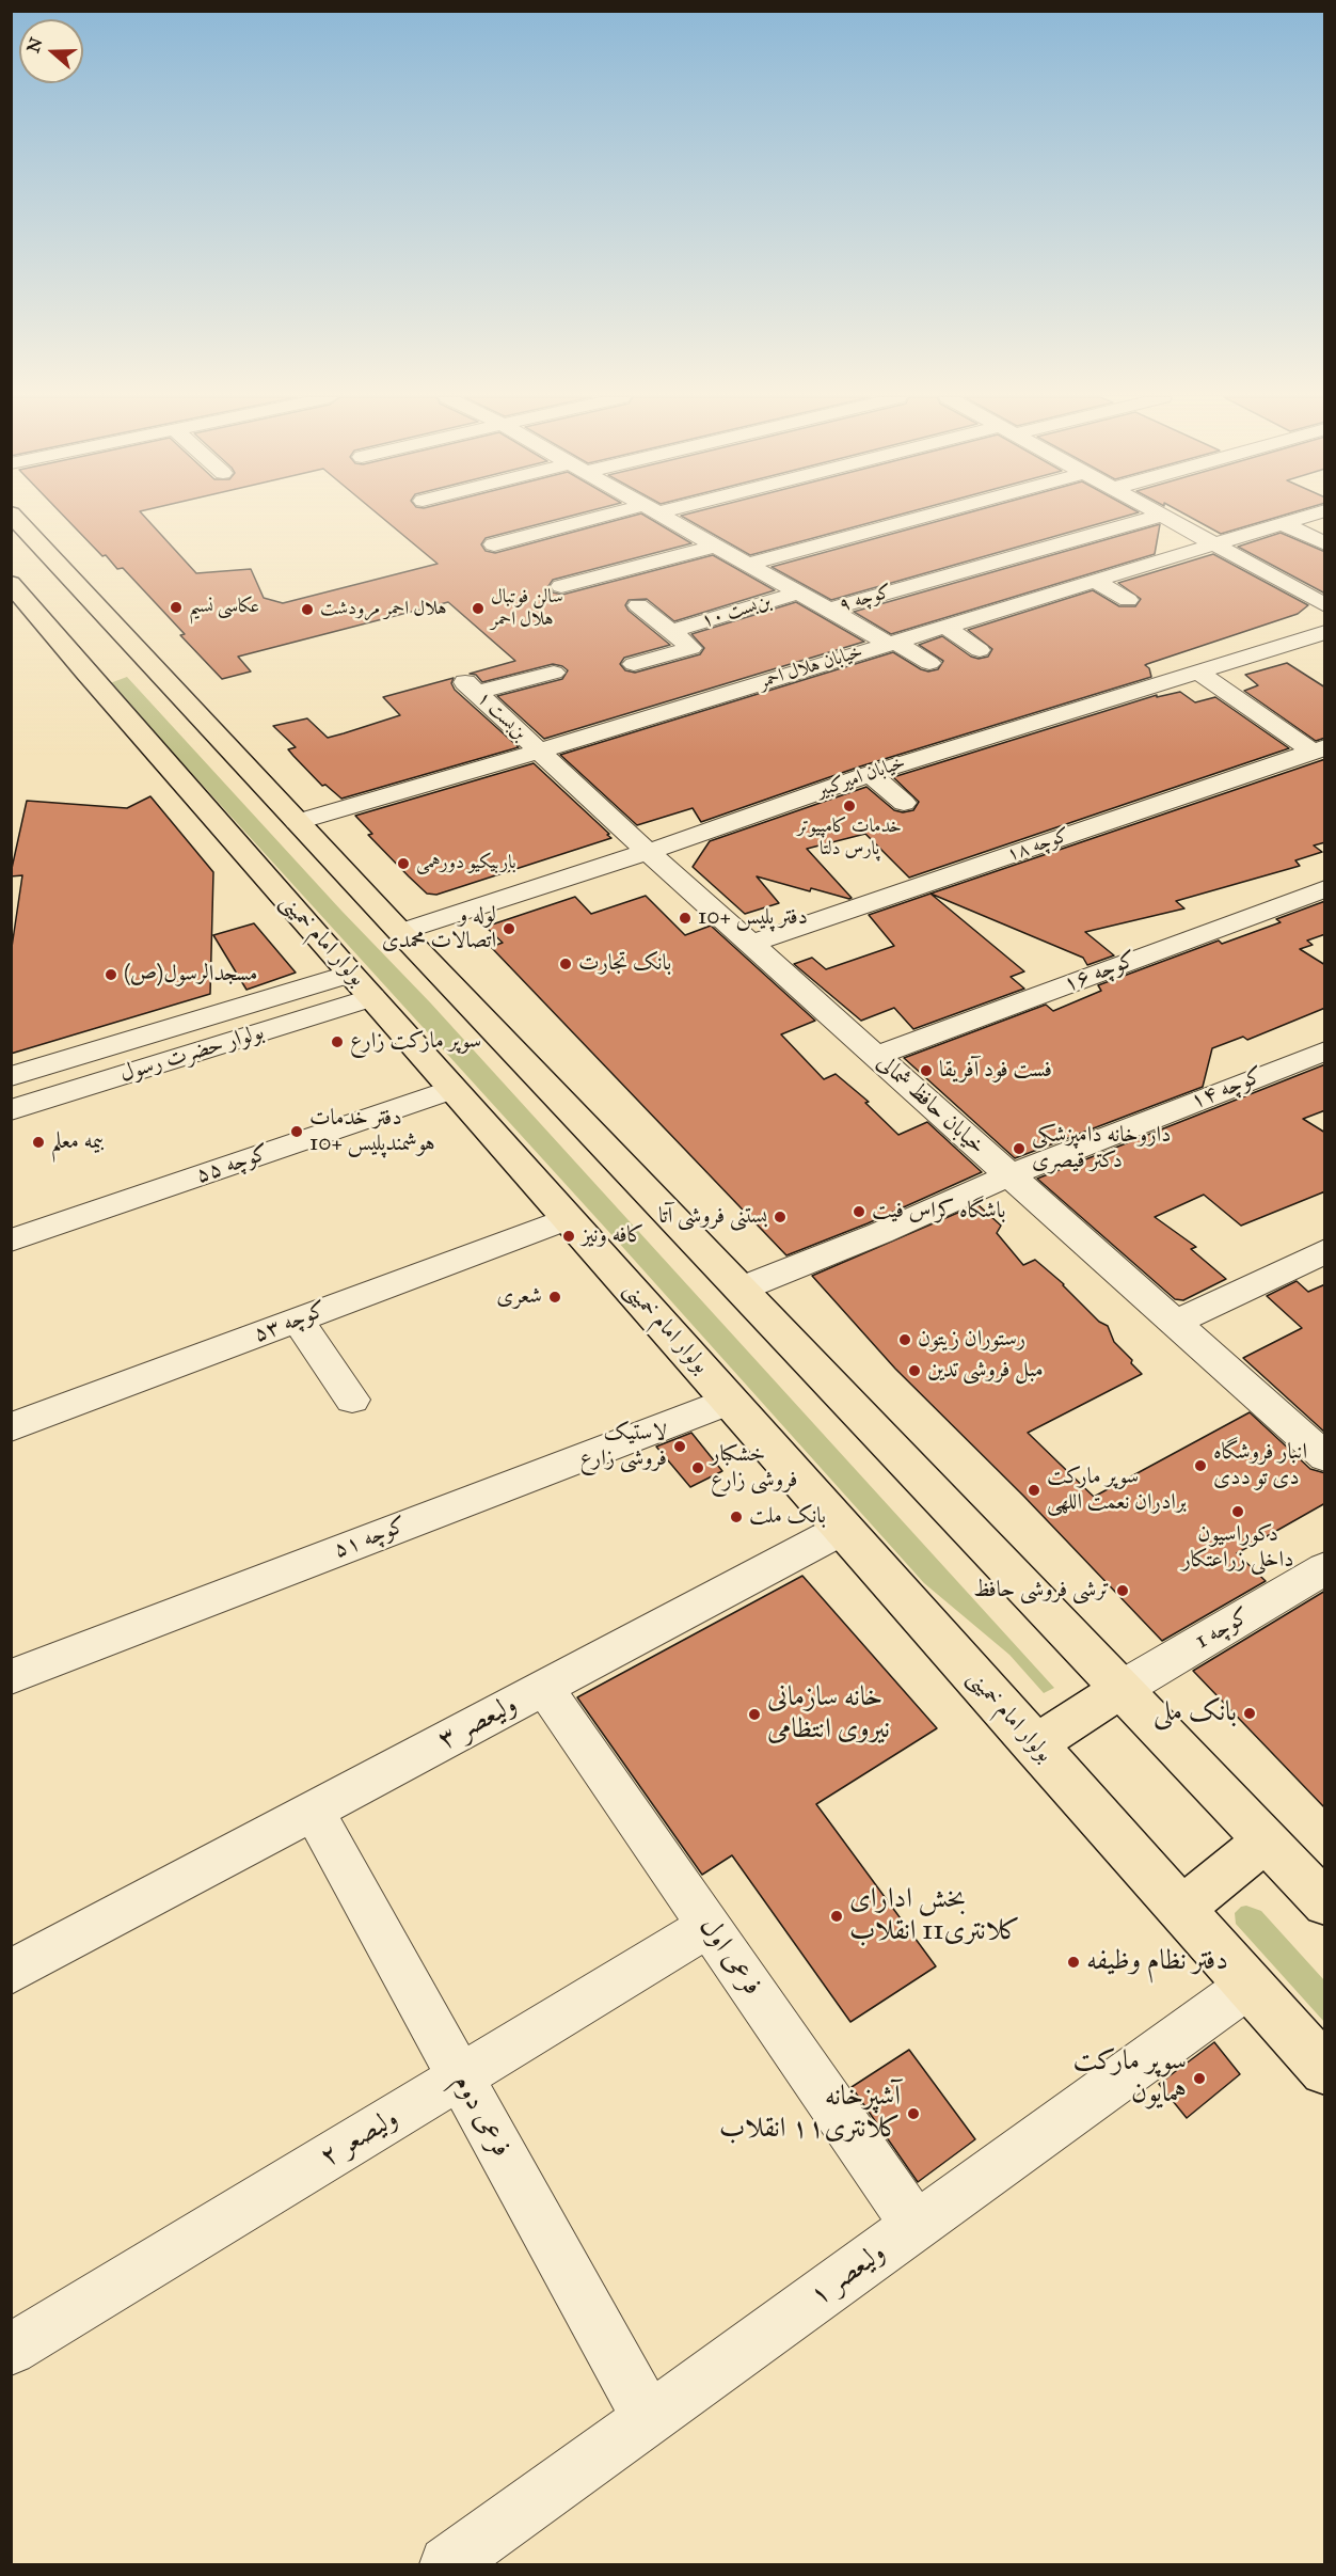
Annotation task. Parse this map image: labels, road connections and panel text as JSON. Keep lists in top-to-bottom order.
{
  "streets": {
    "main road": ["بولوار امام خمینی"],
    "street": [
      "کوچه ۹",
      "بن‌بست ۱۰",
      "خیابان هلال احمر",
      "بن‌بست ۱",
      "خیابان امیرکبیر",
      "کوچه ۱۸",
      "کوچه ۱۶",
      "بولوار حضرت رسول",
      "کوچه ۱۴",
      "خیابان حافظ شمالی",
      "کوچه ۵۵",
      "کوچه ۵۳",
      "کوچه ۵۱",
      "کوچه 1",
      "ولیعصر ۳",
      "فرعی اول",
      "فرعی دوم",
      "ولیصعر ۲",
      "ولیعصر ۱"
    ]
  },
  "crossings": [
    ["خیابان هلال احمر", "بن‌بست ۱"],
    ["خیابان هلال احمر", "بولوار امام خمینی"],
    ["خیابان هلال احمر", "خیابان حافظ شمالی"],
    ["بن‌بست ۱", "خیابان حافظ شمالی"],
    ["خیابان امیرکبیر", "بولوار امام خمینی"],
    ["خیابان امیرکبیر", "خیابان حافظ شمالی"],
    ["کوچه ۱۸", "خیابان حافظ شمالی"],
    ["بولوار امام خمینی", "بولوار حضرت رسول"],
    ["بولوار امام خمینی", "کوچه ۱۴"],
    ["بولوار امام خمینی", "کوچه ۵۵"],
    ["بولوار امام خمینی", "کوچه ۵۳"],
    ["بولوار امام خمینی", "کوچه ۵۱"],
    ["بولوار امام خمینی", "کوچه 1"],
    ["بولوار امام خمینی", "ولیعصر ۳"],
    ["بولوار امام خمینی", "ولیعصر ۱"],
    ["کوچه ۱۶", "خیابان حافظ شمالی"],
    ["کوچه ۱۴", "خیابان حافظ شمالی"],
    ["ولیعصر ۳", "فرعی اول"],
    ["ولیعصر ۳", "فرعی دوم"],
    ["فرعی اول", "ولیصعر ۲"],
    ["فرعی اول", "ولیعصر ۱"],
    ["فرعی دوم", "ولیصعر ۲"],
    ["فرعی دوم", "ولیعصر ۱"]
  ],
  "places": [
    "عکاسی نسیم",
    "سالن فوتبال هلال احمر",
    "هلال احمر مرودشت",
    "خدمات کامپیوتر پارس دلتا",
    "باربیکیو دورهمی",
    "دفتر پلیس +10",
    "لوله و اتصالات محمدی",
    "بانک تجارت",
    "مسجدالرسول(ص)",
    "سوپر مارکت زارع",
    "فست فود آفریقا",
    "دفتر خدمات هوشمندپلیس +10",
    "بیمه معلم",
    "داروخانه دامپزشکی دکتر قیصری",
    "باشگاه کراس فیت",
    "بستنی فروشی آتا",
    "کافه ونیز",
    "شعری",
    "رستوران زیتون",
    "مبل فروشی تدین",
    "لاستیک فروشی زارع",
    "انبار فروشگاه دی تو ددی",
    "خشکبار فروشی زارع",
    "سوپر مارکت برادران نعمت اللهی",
    "دکوراسیون داخلی زراعتکار",
    "بانک ملت",
    "ترشی فروشی حافظ",
    "بانک ملی",
    "خانه سازمانی نیروی انتظامی",
    "بخش ادارای کلانتری11 انقلاب",
    "دفتر نظام وظیفه",
    "سوپر مارکت همایون",
    "آشپزخانه کلانتری۱۱ انقلاب"
  ],
  "north": "left"
}
